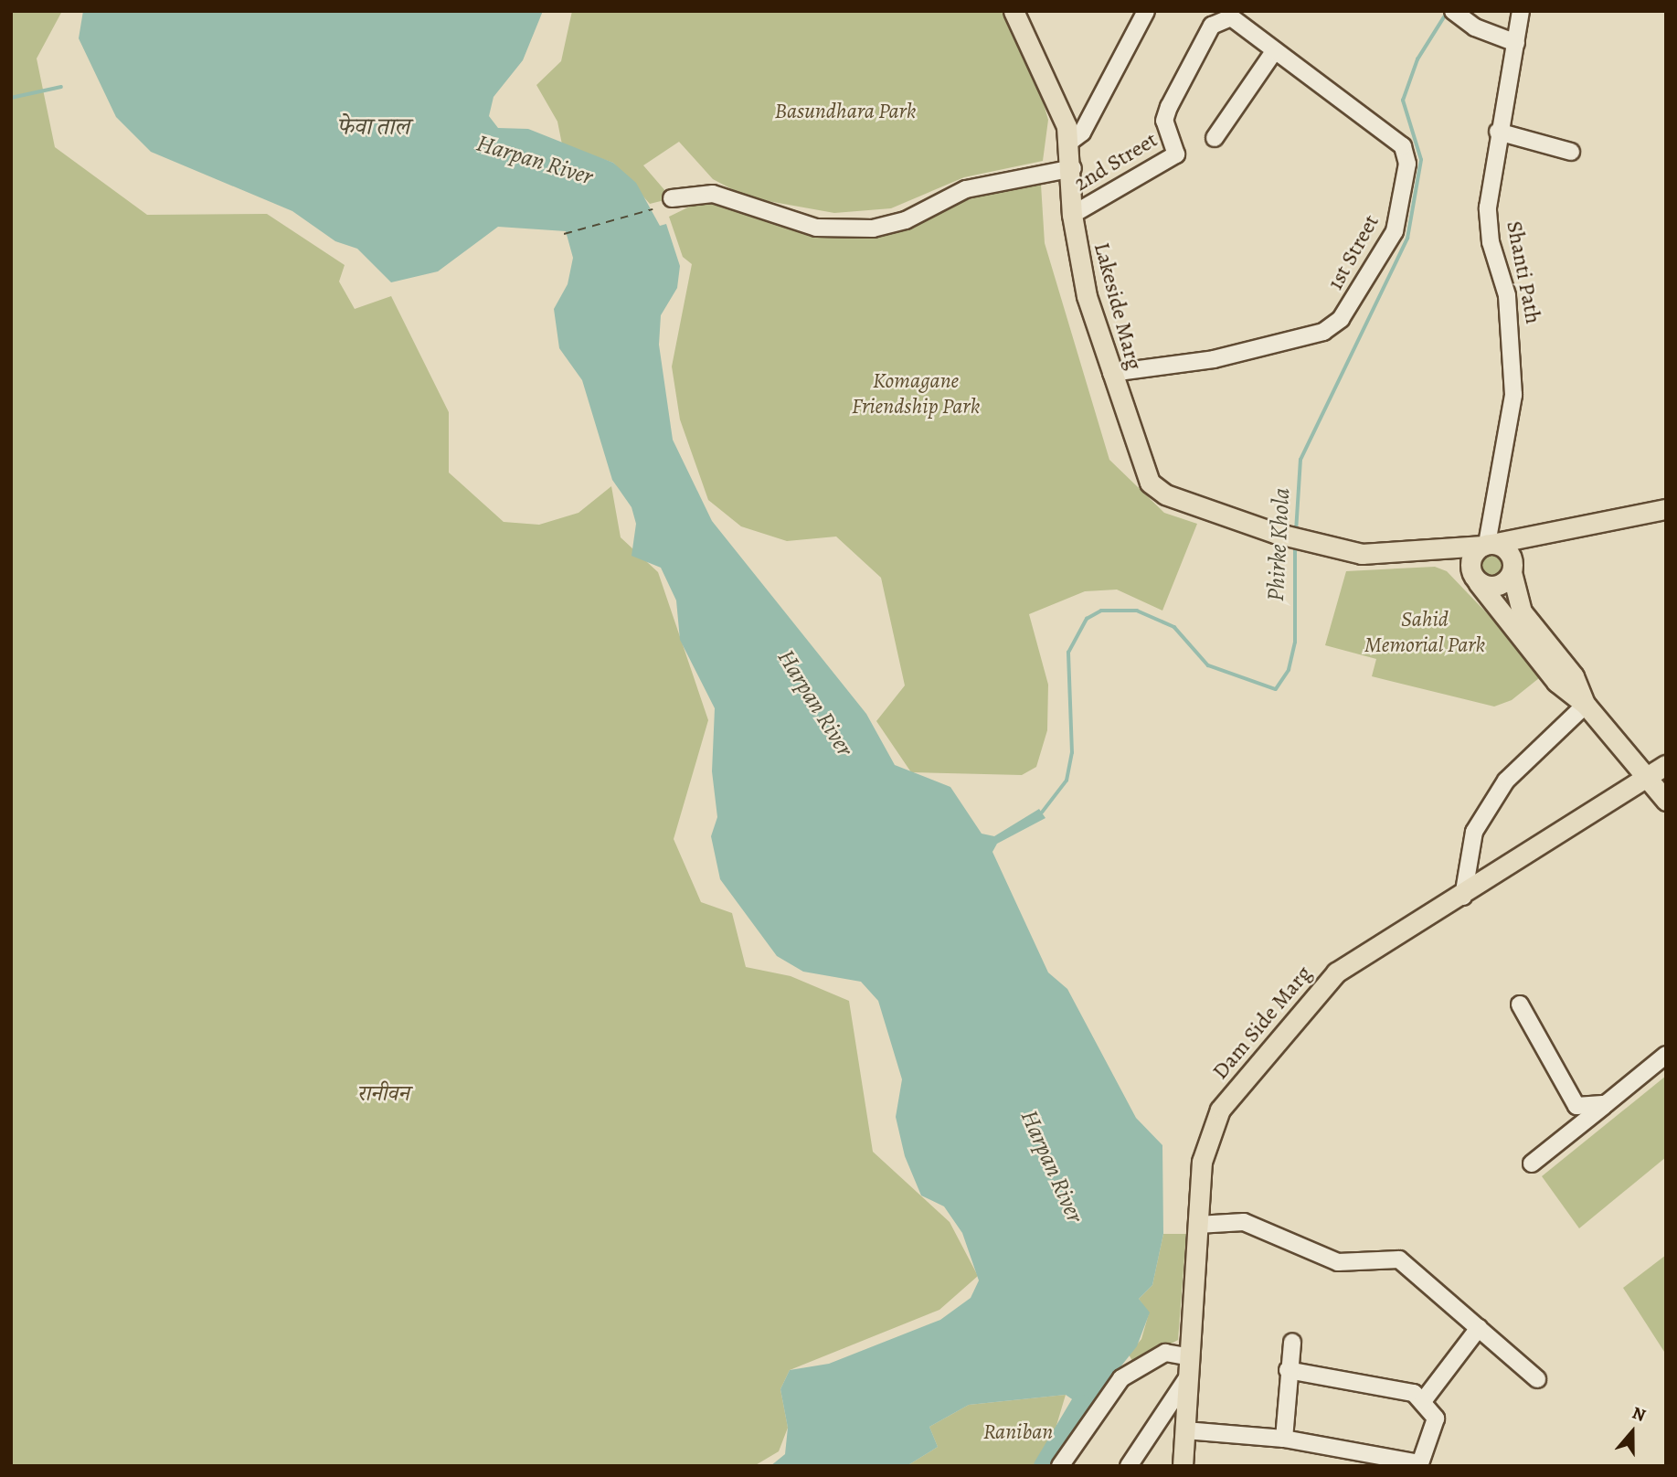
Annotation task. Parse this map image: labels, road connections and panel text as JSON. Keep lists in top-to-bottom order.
{
  "streets": {
    "main road": ["Lakeside Marg", "Dam Side Marg"],
    "street": ["2nd Street", "1st Street", "Shanti Path"]
  },
  "crossings": [
    ["2nd Street", "1st Street"],
    ["2nd Street", "Lakeside Marg"],
    ["1st Street", "Lakeside Marg"],
    ["Shanti Path", "Lakeside Marg"]
  ],
  "water": ["फेवा ताल", "Harpan River", "Phirke Khola"],
  "parks": [
    "Basundhara Park",
    "Komagane Friendship Park",
    "Sahid Memorial Park",
    "रानीवन",
    "Raniban"
  ],
  "north": "top"
}
